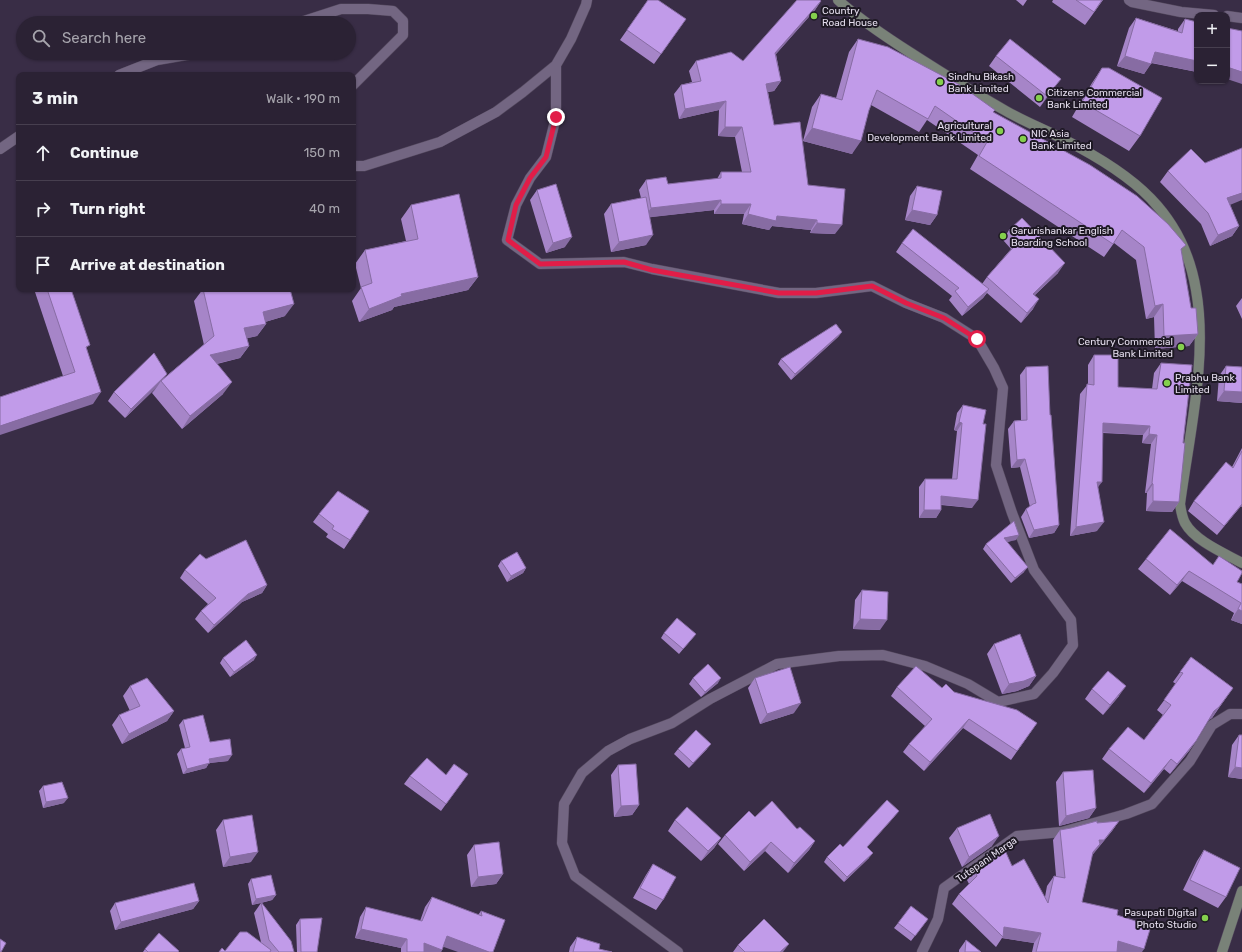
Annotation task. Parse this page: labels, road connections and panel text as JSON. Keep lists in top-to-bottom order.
{
  "streets": {
    "street": ["Tutepani Marga"]
  },
  "places": [
    "Country Road House",
    "Sindhu Bikash Bank Limited",
    "Citizens Commercial Bank Limited",
    "Agricultural Development Bank Limited",
    "NIC Asia Bank Limited",
    "Garurishankar English Boarding School",
    "Century Commercial Bank Limited",
    "Prabhu Bank Limited",
    "Pasupati Digital Photo Studio"
  ],
  "page": {
    "map_buttons": ["+", "−"],
    "search": "Search here",
    "heading": ["3 min", "Walk · 190 m"],
    "list": [
      ["Continue", "150 m"],
      ["Turn right", "40 m"],
      "Arrive at destination"
    ]
  }
}
